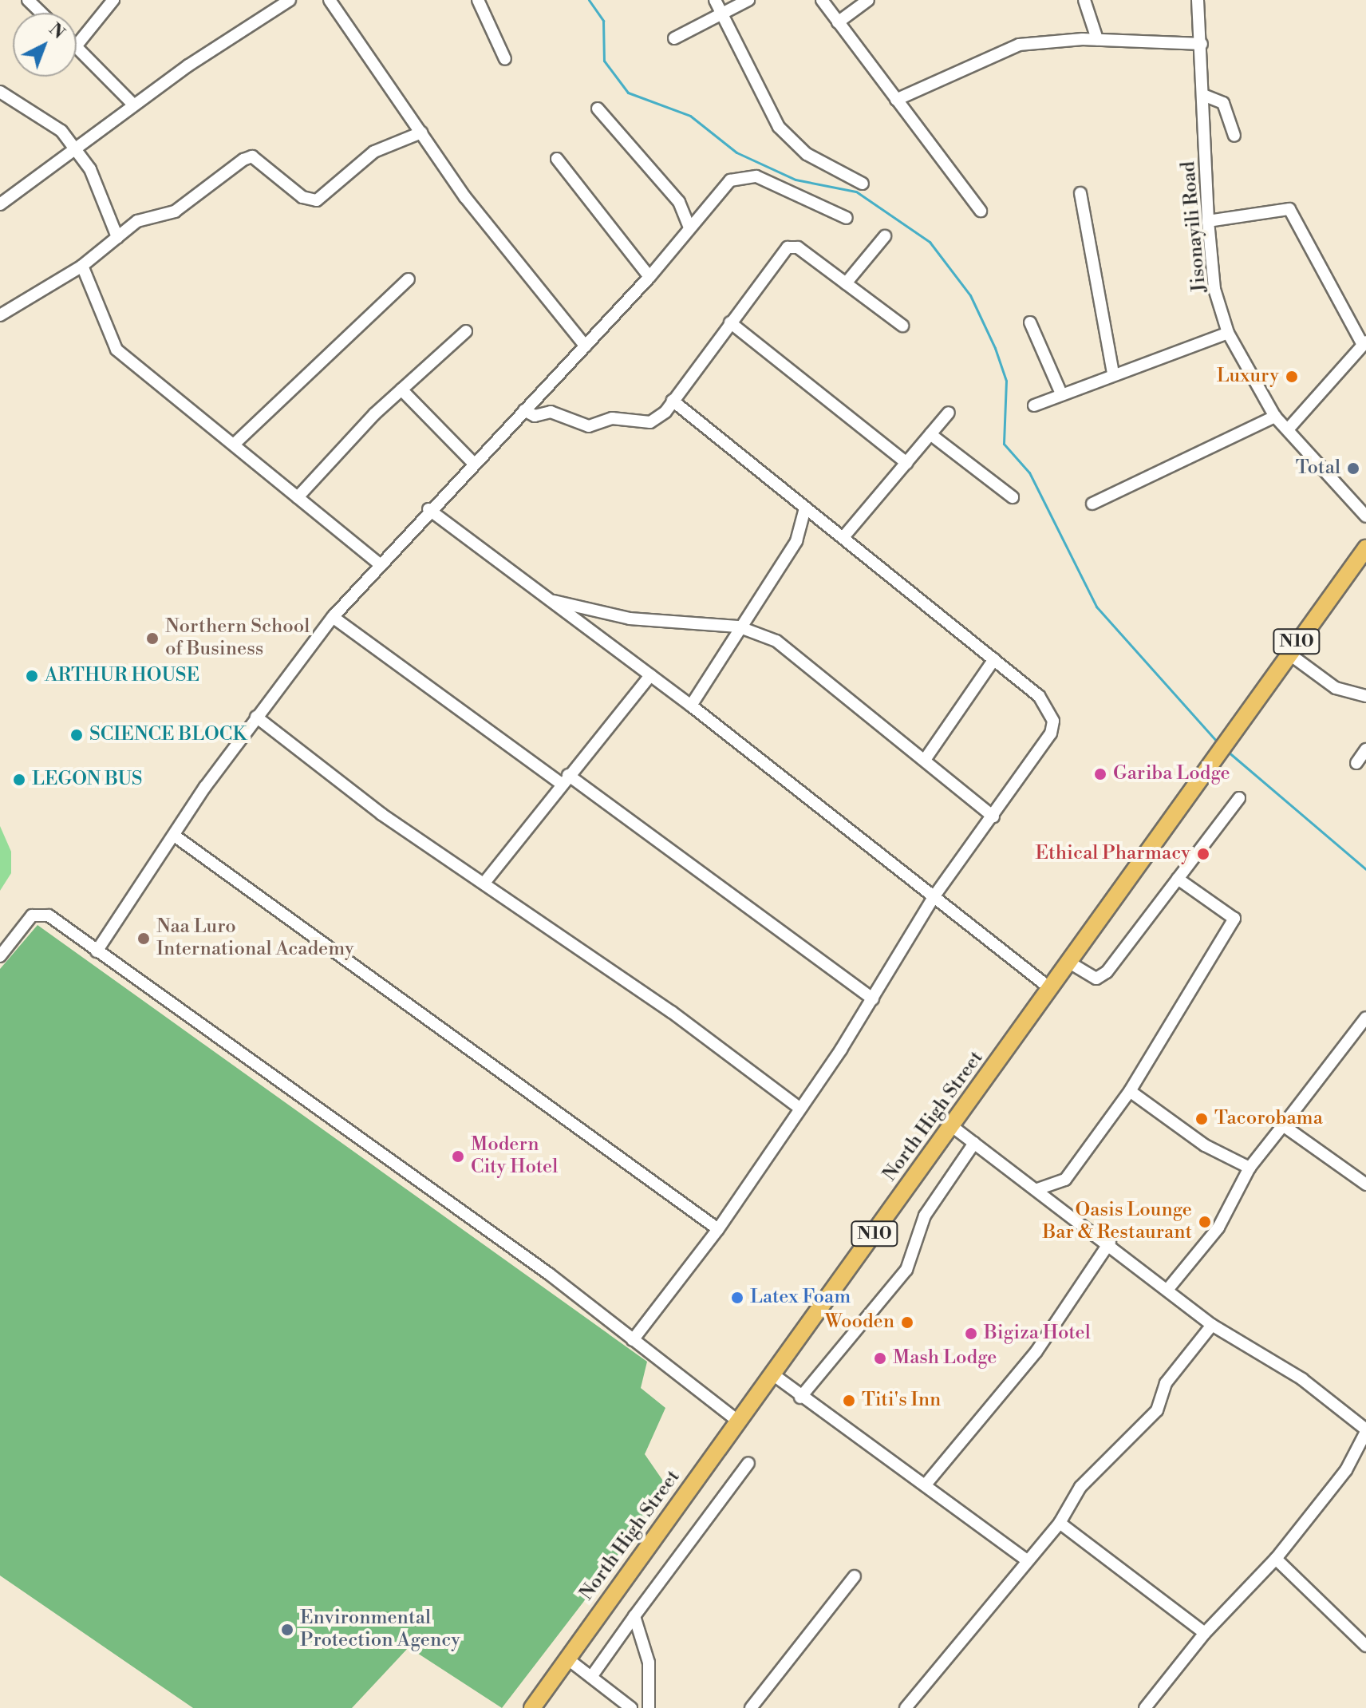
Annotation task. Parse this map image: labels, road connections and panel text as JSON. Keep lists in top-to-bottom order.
{
  "streets": {
    "highway": ["N10", "North High Street"],
    "street": ["Jisonayili Road"]
  },
  "places": [
    "Luxury",
    "Total",
    "Northern School of Business",
    "ARTHUR HOUSE",
    "SCIENCE BLOCK",
    "Gariba Lodge",
    "LEGON BUS",
    "Ethical Pharmacy",
    "Naa Luro International Academy",
    "Tacorobama",
    "Modern City Hotel",
    "Oasis Lounge Bar & Restaurant",
    "Latex Foam",
    "Wooden",
    "Bigiza Hotel",
    "Mash Lodge",
    "Titi's Inn",
    "Environmental Protection Agency"
  ],
  "north": "top right"
}
